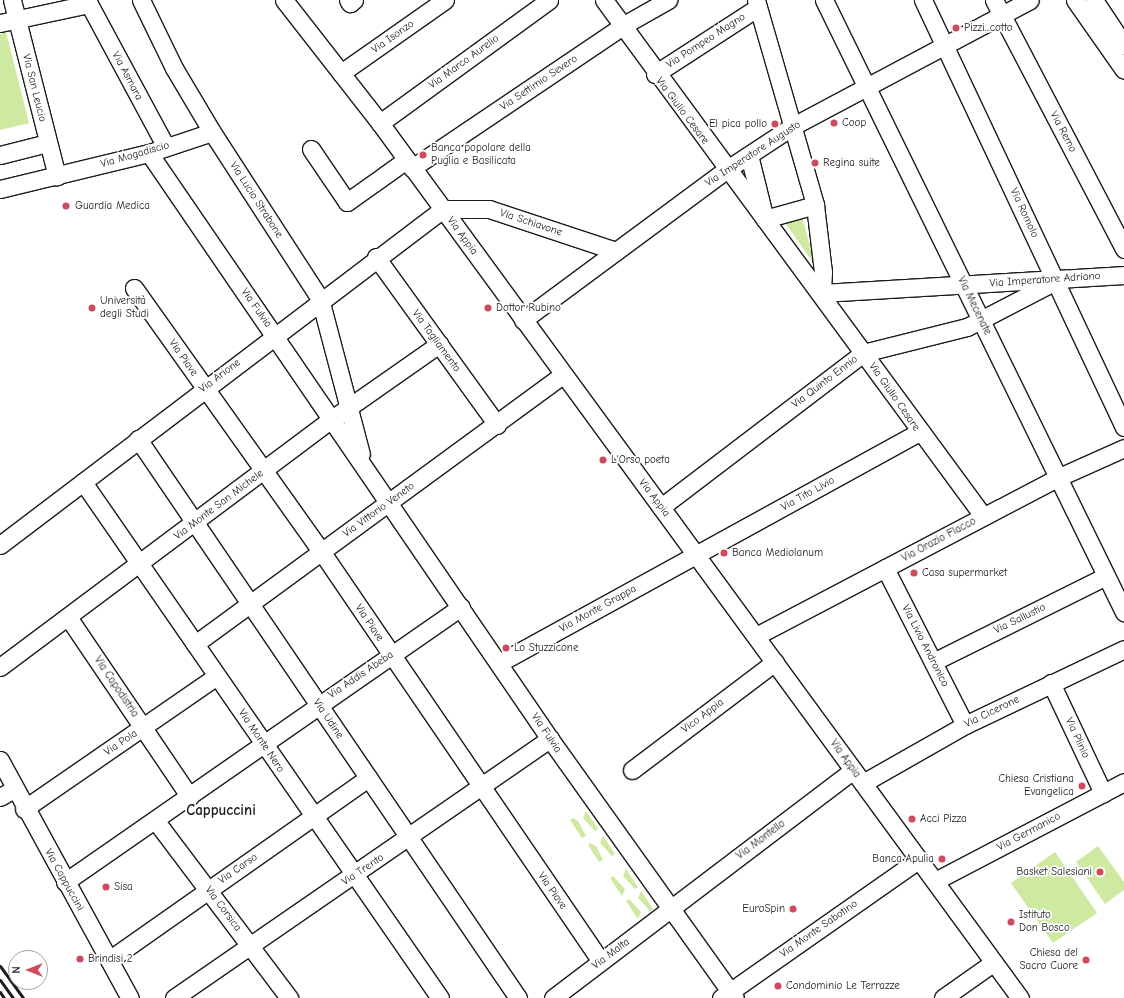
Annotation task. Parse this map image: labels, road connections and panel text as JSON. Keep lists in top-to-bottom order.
{
  "streets": {
    "street": [
      "Via Isonzo",
      "Via Pompeo Magno",
      "Via Marco Aurelio",
      "Via Asmara",
      "Via Settimio Severo",
      "Via San Leucio",
      "Via Giulio Cesare",
      "Via Remo",
      "Via Imperatore Augusto",
      "Via Mogadiscio",
      "Via Lucio Strabone",
      "Via Romolo",
      "Via Schiavone",
      "Via Appia",
      "Via Imperatore Adriano",
      "Via Mecenate",
      "Via Fulvia",
      "Via Tagliamento",
      "Via Piave",
      "Via Arione",
      "Via Quinto Ennio",
      "Via Tito Livio",
      "Via Monte San Michele",
      "Via Vittorio Veneto",
      "Via Orazio Flacco",
      "Via Monte Grappa",
      "Via Sallustio",
      "Via Livio Andronico",
      "Via Addis Abeba",
      "Via Capodistria",
      "Via Cicerone",
      "Vico Appia",
      "Via Udine",
      "Via Plinio",
      "Via Monte Nero",
      "Via Pola",
      "Via Germanico",
      "Via Montello",
      "Via Carso",
      "Via Trento",
      "Via Cappuccini",
      "Via Corsica",
      "Via Monte Sabotino",
      "Via Malta"
    ]
  },
  "crossings": [
    ["Via Isonzo", "Via Appia"],
    ["Via Pompeo Magno", "Via Giulio Cesare"],
    ["Via Marco Aurelio", "Via Appia"],
    ["Via Asmara", "Via San Leucio"],
    ["Via Asmara", "Via Mogadiscio"],
    ["Via Settimio Severo", "Via Giulio Cesare"],
    ["Via Settimio Severo", "Via Appia"],
    ["Via San Leucio", "Via Mogadiscio"],
    ["Via Giulio Cesare", "Via Imperatore Augusto"],
    ["Via Giulio Cesare", "Via Imperatore Adriano"],
    ["Via Giulio Cesare", "Via Quinto Ennio"],
    ["Via Giulio Cesare", "Via Tito Livio"],
    ["Via Giulio Cesare", "Via Orazio Flacco"],
    ["Via Remo", "Via Imperatore Augusto"],
    ["Via Imperatore Augusto", "Via Romolo"],
    ["Via Imperatore Augusto", "Via Schiavone"],
    ["Via Imperatore Augusto", "Via Appia"],
    ["Via Imperatore Augusto", "Via Mecenate"],
    ["Via Mogadiscio", "Via Lucio Strabone"],
    ["Via Mogadiscio", "Via Fulvia"],
    ["Via Lucio Strabone", "Via Fulvia"],
    ["Via Lucio Strabone", "Via Arione"],
    ["Via Lucio Strabone", "Via Monte San Michele"],
    ["Via Romolo", "Via Imperatore Adriano"],
    ["Via Romolo", "Via Quinto Ennio"],
    ["Via Schiavone", "Via Appia"],
    ["Via Schiavone", "Via Arione"],
    ["Via Appia", "Via Arione"],
    ["Via Appia", "Via Quinto Ennio"],
    ["Via Appia", "Via Tito Livio"],
    ["Via Appia", "Via Vittorio Veneto"],
    ["Via Appia", "Via Orazio Flacco"],
    ["Via Appia", "Via Monte Grappa"],
    ["Via Appia", "Via Cicerone"],
    ["Via Appia", "Vico Appia"],
    ["Via Appia", "Via Germanico"],
    ["Via Appia", "Via Montello"],
    ["Via Appia", "Via Monte Sabotino"],
    ["Via Imperatore Adriano", "Via Mecenate"],
    ["Via Imperatore Adriano", "Via Quinto Ennio"],
    ["Via Mecenate", "Via Quinto Ennio"],
    ["Via Mecenate", "Via Orazio Flacco"],
    ["Via Mecenate", "Via Sallustio"],
    ["Via Fulvia", "Via Arione"],
    ["Via Fulvia", "Via Monte San Michele"],
    ["Via Fulvia", "Via Vittorio Veneto"],
    ["Via Fulvia", "Via Monte Grappa"],
    ["Via Fulvia", "Via Addis Abeba"],
    ["Via Fulvia", "Via Montello"],
    ["Via Fulvia", "Via Trento"],
    ["Via Fulvia", "Via Monte Sabotino"],
    ["Via Fulvia", "Via Malta"],
    ["Via Tagliamento", "Via Arione"],
    ["Via Tagliamento", "Via Monte San Michele"],
    ["Via Tagliamento", "Via Vittorio Veneto"],
    ["Via Piave", "Via Arione"],
    ["Via Piave", "Via Monte San Michele"],
    ["Via Piave", "Via Vittorio Veneto"],
    ["Via Piave", "Via Addis Abeba"],
    ["Via Piave", "Via Trento"],
    ["Via Piave", "Via Malta"],
    ["Via Arione", "Via Udine"],
    ["Via Arione", "Via Monte Nero"],
    ["Via Tito Livio", "Via Monte Grappa"],
    ["Via Monte San Michele", "Via Capodistria"],
    ["Via Monte San Michele", "Via Udine"],
    ["Via Monte San Michele", "Via Monte Nero"],
    ["Via Vittorio Veneto", "Via Udine"],
    ["Via Vittorio Veneto", "Via Monte Nero"],
    ["Via Orazio Flacco", "Via Livio Andronico"],
    ["Via Sallustio", "Via Livio Andronico"],
    ["Via Livio Andronico", "Via Cicerone"],
    ["Via Addis Abeba", "Via Capodistria"],
    ["Via Addis Abeba", "Via Udine"],
    ["Via Addis Abeba", "Via Monte Nero"],
    ["Via Addis Abeba", "Via Cappuccini"],
    ["Via Addis Abeba", "Via Corsica"],
    ["Via Capodistria", "Via Pola"],
    ["Via Cicerone", "Via Plinio"],
    ["Via Udine", "Via Carso"],
    ["Via Udine", "Via Trento"],
    ["Via Plinio", "Via Germanico"],
    ["Via Monte Nero", "Via Pola"],
    ["Via Monte Nero", "Via Carso"],
    ["Via Monte Nero", "Via Trento"],
    ["Via Pola", "Via Cappuccini"],
    ["Via Montello", "Via Malta"],
    ["Via Carso", "Via Cappuccini"],
    ["Via Carso", "Via Corsica"],
    ["Via Trento", "Via Corsica"]
  ],
  "districts": ["Cappuccini"],
  "places": [
    "Pizzi...cotto",
    "Coop",
    "El pica pollo",
    "Banca popolare della Puglia e Basilicata",
    "Regina suite",
    "Guardia Medica",
    "Università degli Studi",
    "Dottor Rubino",
    "L'Orso poeta",
    "Banca Mediolanum",
    "Casa supermarket",
    "Lo Stuzzicone",
    "Chiesa Cristiana Evangelica",
    "Acci Pizza",
    "Banca Apulia",
    "Basket Salesiani",
    "Sisa",
    "EuroSpin",
    "Istituto Don Bosco",
    "Brindisi 2",
    "Chiesa del Sacro Cuore",
    "Condominio Le Terrazze"
  ],
  "north": "left"
}
